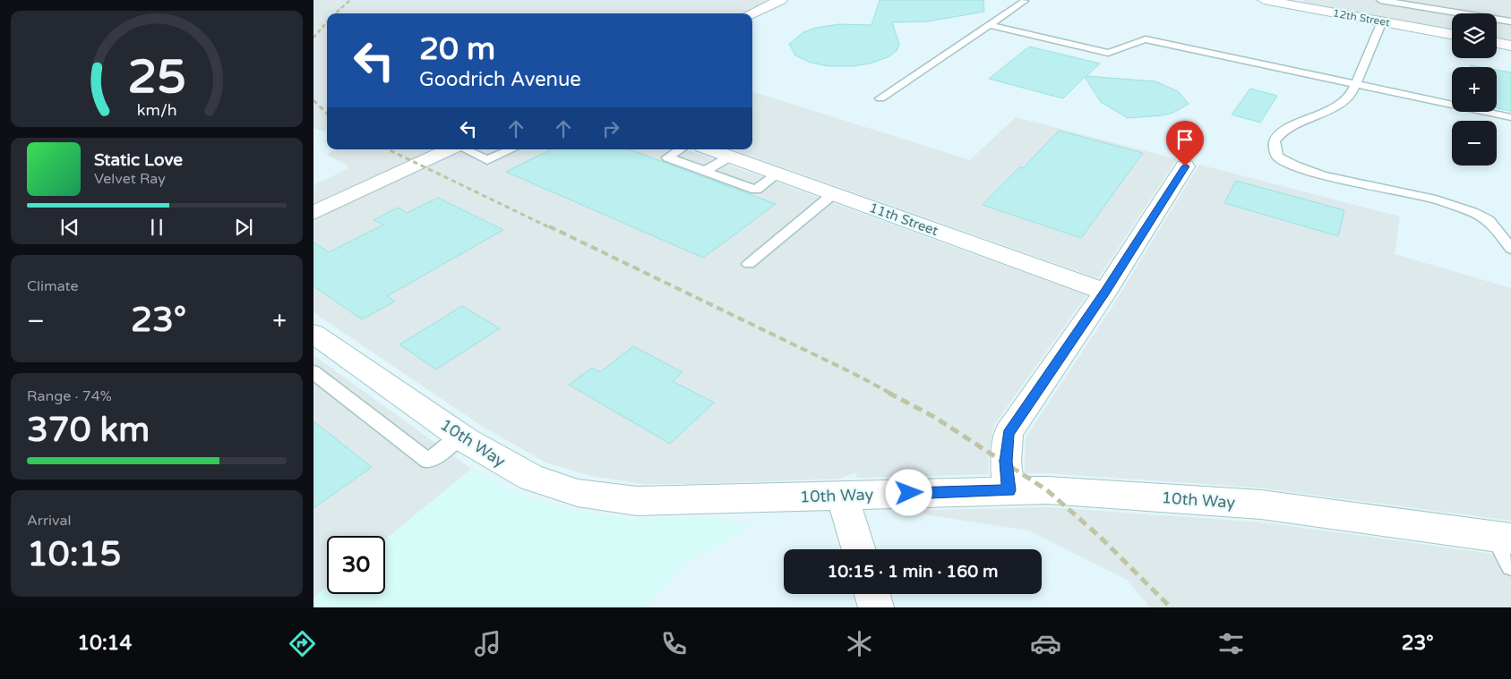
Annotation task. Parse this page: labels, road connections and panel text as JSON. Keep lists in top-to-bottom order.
{
  "streets": {
    "street": ["12th Street", "11th Street", "10th Way"]
  },
  "page": {
    "map_buttons": ["+", "−"],
    "turn": ["20 m", "Goodrich Avenue"],
    "song": ["Static Love", "Velvet Ray"],
    "tile": [
      "Climate",
      ["Range · 74%", "370 km"],
      ["Arrival", "10:15"]
    ],
    "heat": ["−", "23°", "+"],
    "limit": "30",
    "trip": "10:15 · 1 min · 160 m",
    "tabs": ["10:14", "23°"],
    "gauge": ["25", "km/h"]
  }
}
